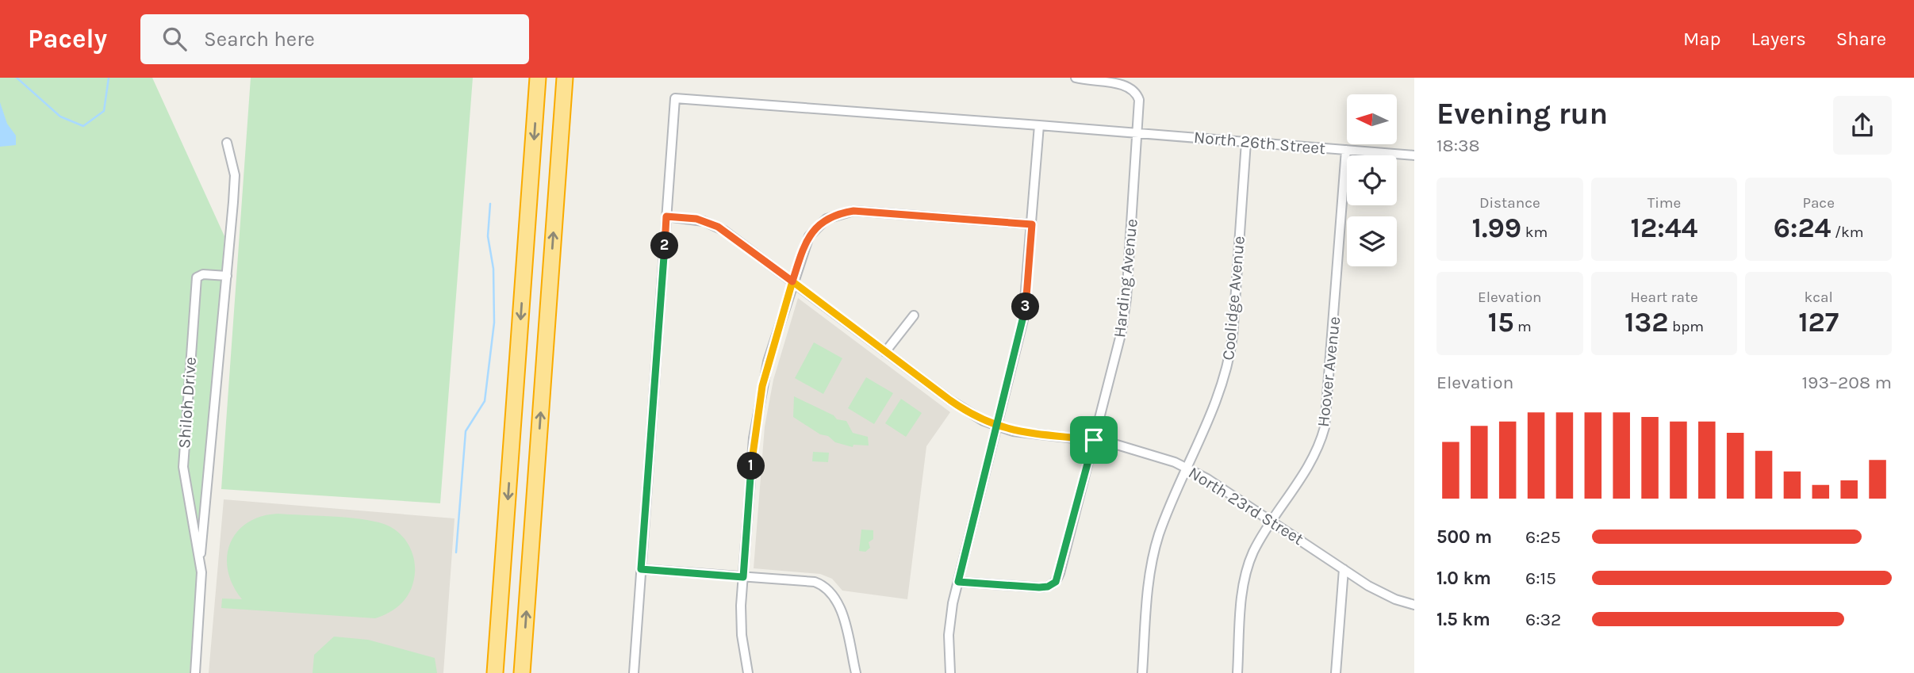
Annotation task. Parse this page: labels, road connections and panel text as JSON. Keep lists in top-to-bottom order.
{
  "streets": {
    "street": [
      "North 26th Street",
      "Harding Avenue",
      "Coolidge Avenue",
      "Hoover Avenue",
      "Shiloh Drive",
      "North 23rd Street"
    ]
  },
  "crossings": [
    ["North 26th Street", "Harding Avenue"],
    ["North 26th Street", "Coolidge Avenue"],
    ["North 26th Street", "Hoover Avenue"],
    ["North 26th Street", "North 23rd Street"],
    ["Harding Avenue", "North 23rd Street"],
    ["Coolidge Avenue", "North 23rd Street"],
    ["Hoover Avenue", "North 23rd Street"]
  ],
  "north": "left",
  "page": {
    "header": "Pacely",
    "search": "Search here",
    "nav": ["Map", "Layers", "Share"],
    "heading": ["Evening run", "18:38"],
    "stats": [
      ["Distance", "1.99 km"],
      ["Time", "12:44"],
      ["Pace", "6:24 /km"],
      ["Elevation", "15 m"],
      ["Heart rate", "132 bpm"],
      ["kcal", "127"]
    ],
    "pins": ["2", "3", "1"],
    "chart": ["Elevation", "193–208 m"],
    "list": [
      {
        "name": "500 m",
        "note": "6:25"
      },
      {
        "name": "1.0 km",
        "note": "6:15"
      },
      {
        "name": "1.5 km",
        "note": "6:32"
      }
    ]
  }
}
